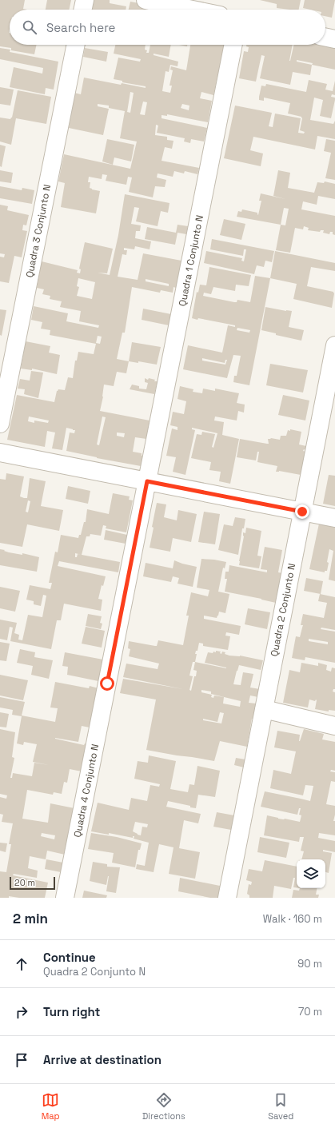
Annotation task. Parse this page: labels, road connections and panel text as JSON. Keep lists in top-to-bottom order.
{
  "streets": {
    "street": [
      "Quadra 3 Conjunto N",
      "Quadra 1 Conjunto N",
      "Quadra 2 Conjunto N",
      "Quadra 4 Conjunto N"
    ]
  },
  "crossings": [
    ["Quadra 1 Conjunto N", "Quadra 4 Conjunto N"]
  ],
  "scale_bar": "20 m",
  "page": {
    "search": "Search here",
    "scale": "20 m",
    "heading": ["2 min", "Walk · 160 m"],
    "list": [
      ["Continue", "Quadra 2 Conjunto N", "90 m"],
      ["Turn right", "70 m"],
      "Arrive at destination"
    ],
    "nav": ["Map", "Directions", "Saved"]
  }
}
